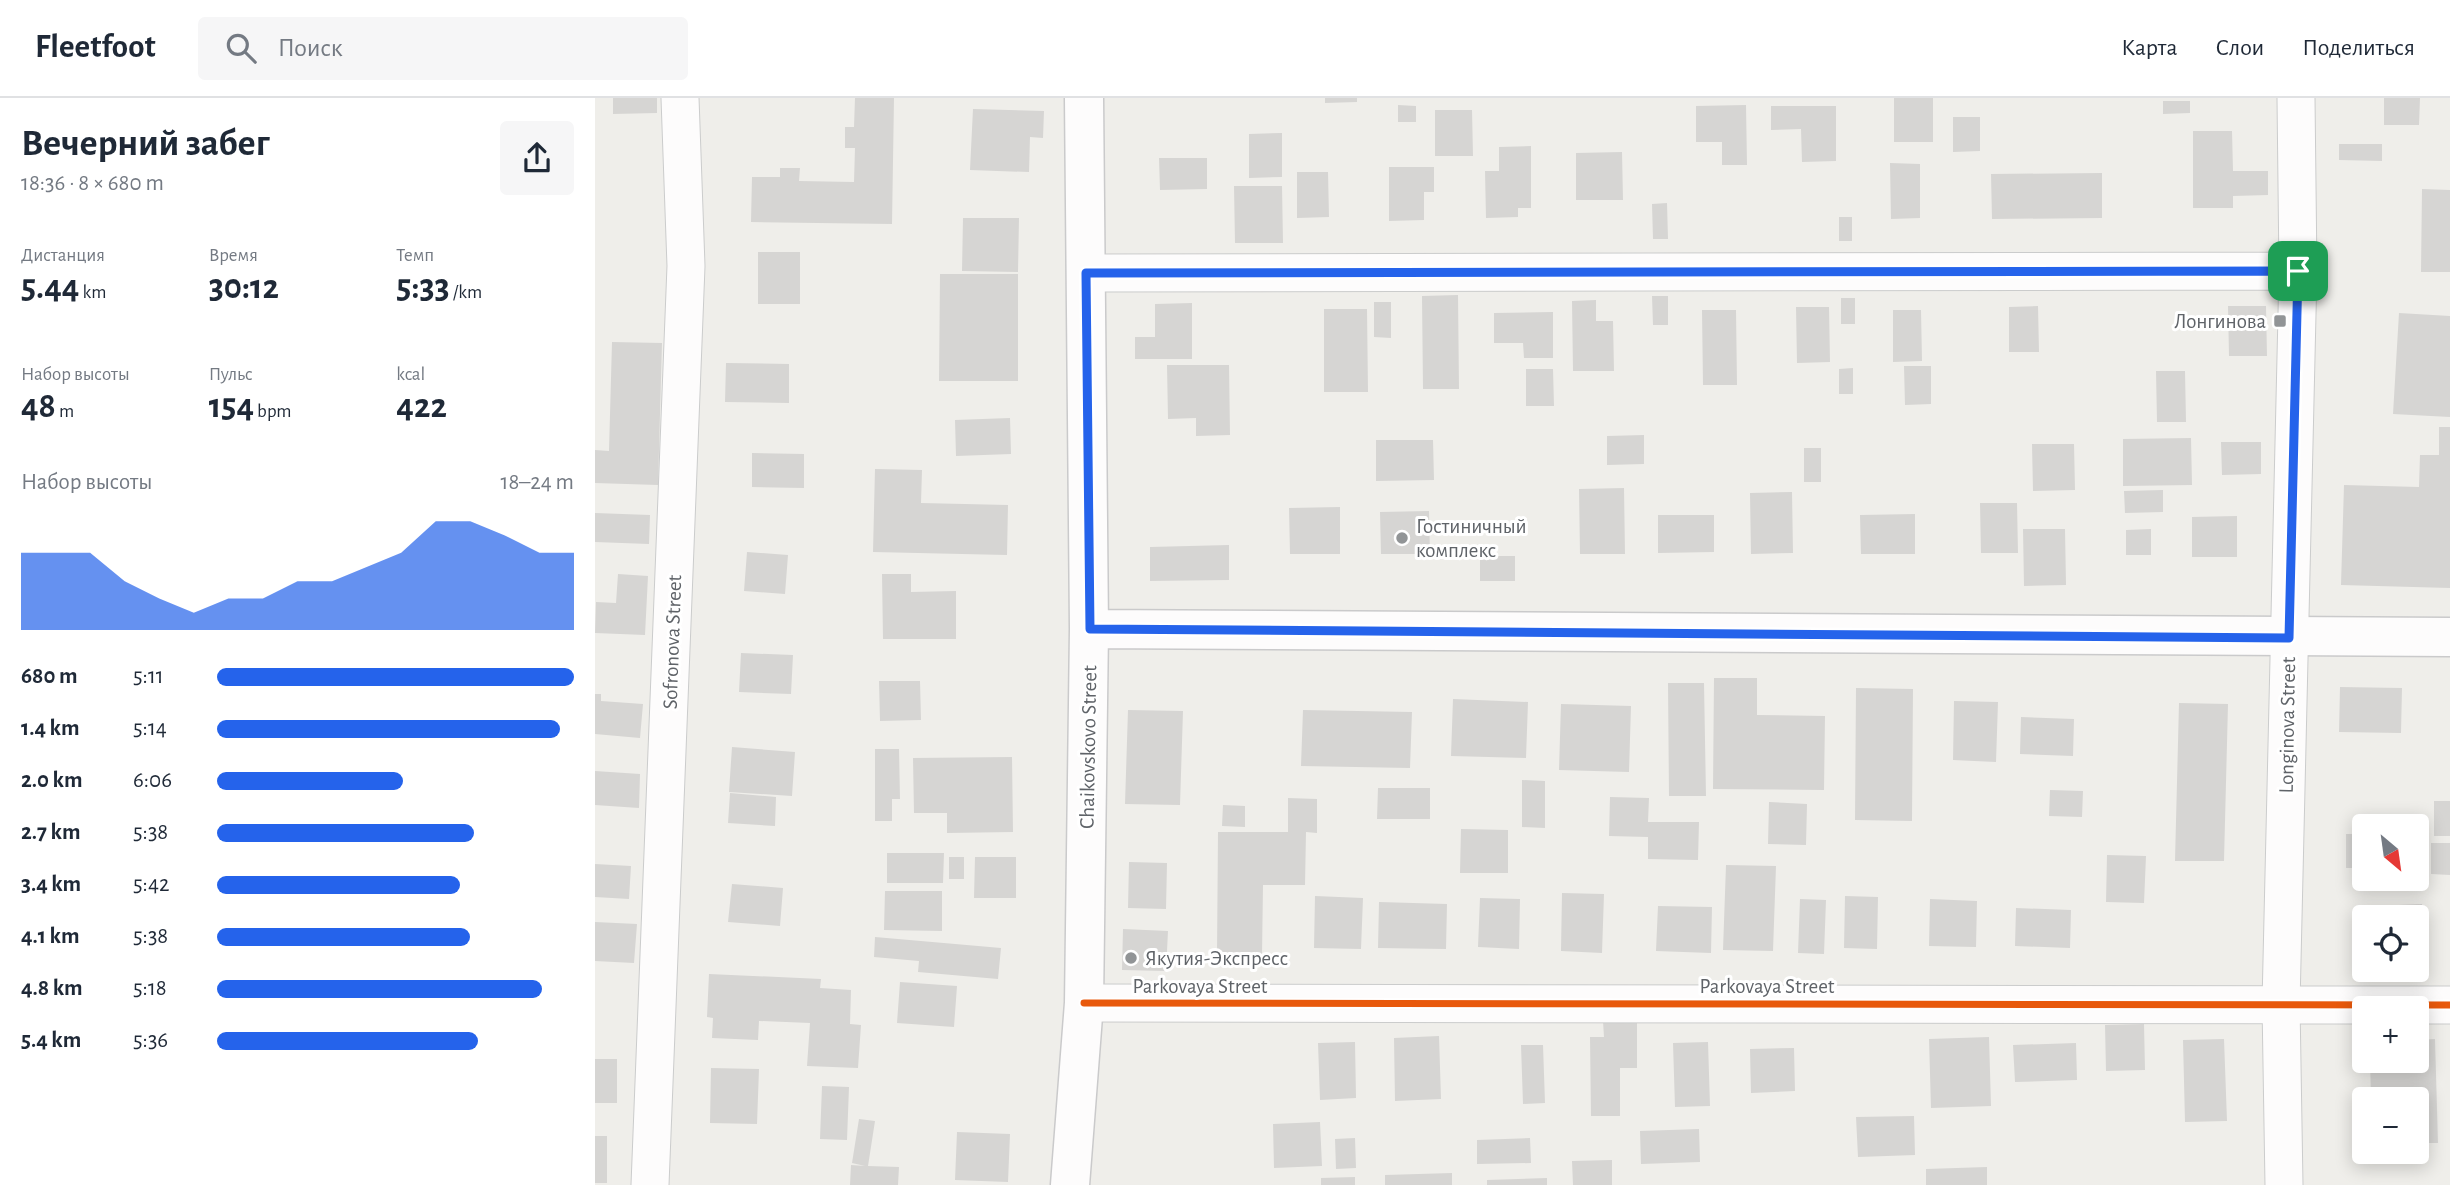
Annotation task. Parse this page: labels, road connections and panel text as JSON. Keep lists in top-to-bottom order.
{
  "streets": {
    "main road": ["Chaikovskovo Street"],
    "street": ["Sofronova Street", "Longinova Street", "Parkovaya Street"]
  },
  "crossings": [
    ["Longinova Street", "Parkovaya Street"],
    ["Chaikovskovo Street", "Parkovaya Street"]
  ],
  "places": {
    "transit": ["Лонгинова"],
    "other": ["Гостиничный комплекс", "Якутия-Экспресс"]
  },
  "north": "bottom right",
  "page": {
    "header": "Fleetfoot",
    "search": "Поиск",
    "nav": ["Карта", "Слои", "Поделиться"],
    "heading": ["Вечерний забег", "18:36 · 8 × 680 m"],
    "stats": [
      ["Дистанция", "5.44 km"],
      ["Время", "30:12"],
      ["Темп", "5:33 /km"],
      ["Набор высоты", "48 m"],
      ["Пульс", "154 bpm"],
      ["kcal", "422"]
    ],
    "chart": ["Набор высоты", "18–24 m"],
    "list": [
      {
        "name": "680 m",
        "note": "5:11"
      },
      {
        "name": "1.4 km",
        "note": "5:14"
      },
      {
        "name": "2.0 km",
        "note": "6:06"
      },
      {
        "name": "2.7 km",
        "note": "5:38"
      },
      {
        "name": "3.4 km",
        "note": "5:42"
      },
      {
        "name": "4.1 km",
        "note": "5:38"
      },
      {
        "name": "4.8 km",
        "note": "5:18"
      },
      {
        "name": "5.4 km",
        "note": "5:36"
      }
    ],
    "map_buttons": ["+", "−"]
  }
}
